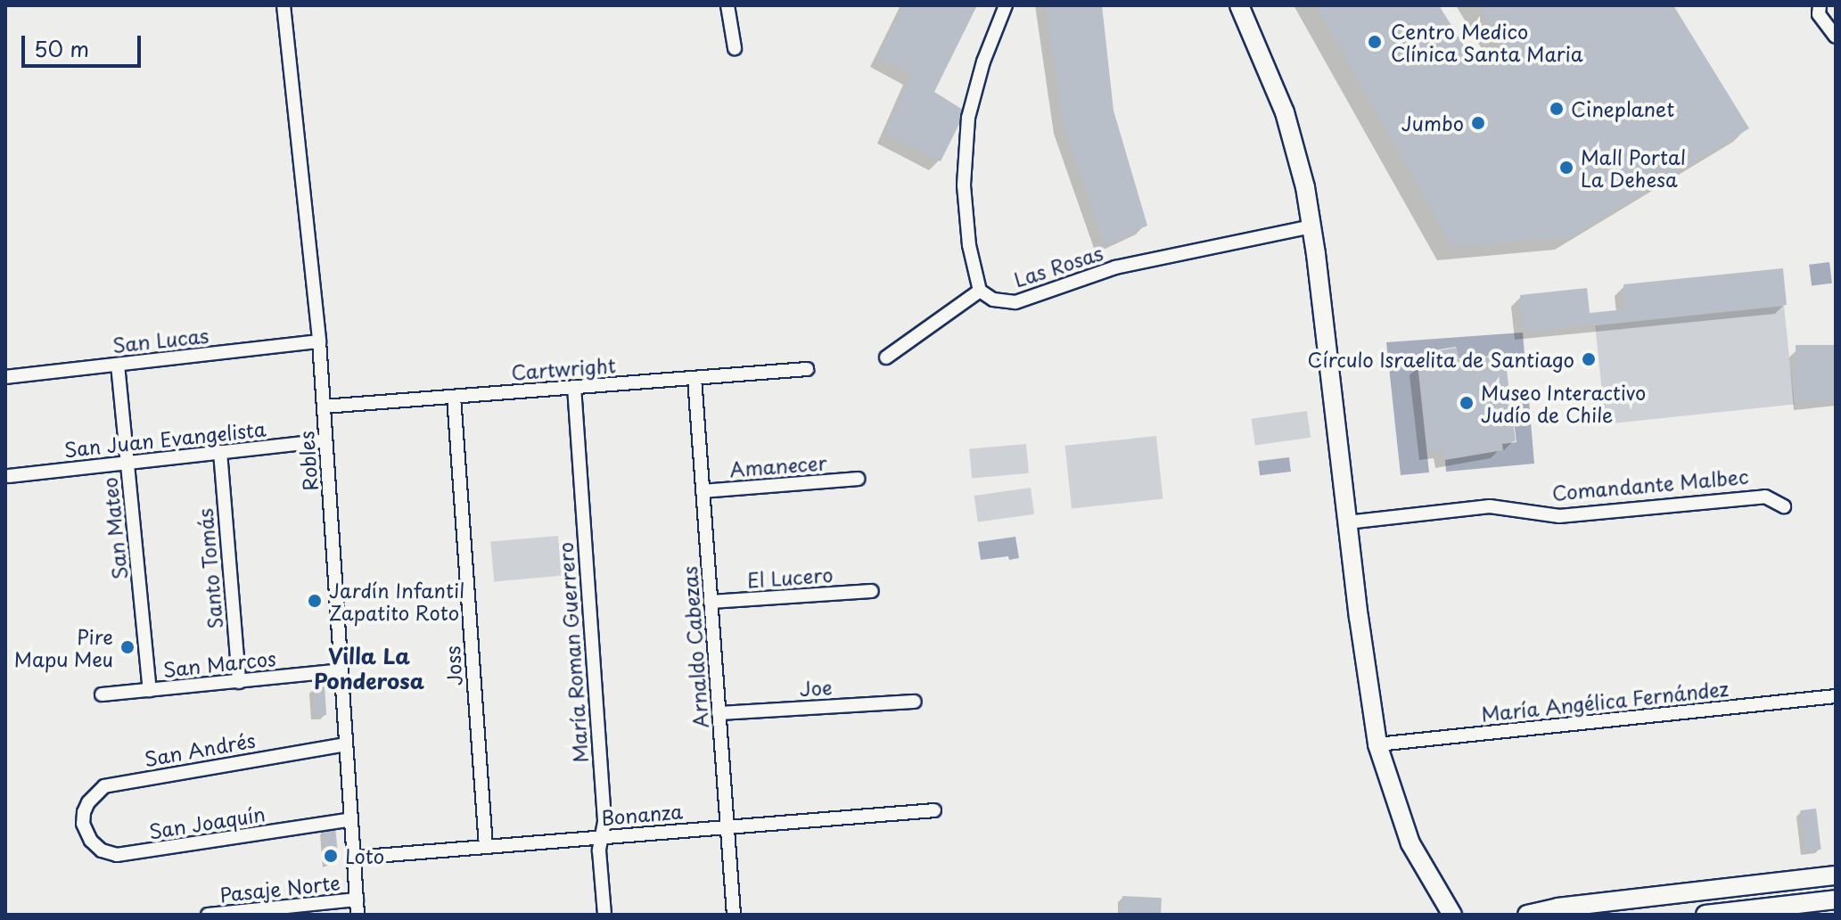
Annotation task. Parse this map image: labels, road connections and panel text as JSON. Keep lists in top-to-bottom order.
{
  "streets": {
    "street": [
      "Las Rosas",
      "San Lucas",
      "Cartwright",
      "San Juan Evangelista",
      "Robles",
      "Amanecer",
      "Comandante Malbec",
      "San Mateo",
      "Santo Tomás",
      "El Lucero",
      "Arnaldo Cabezas",
      "María Roman Guerrero",
      "San Marcos",
      "Joss",
      "Joe",
      "María Angélica Fernández",
      "San Andrés",
      "Bonanza",
      "San Joaquín",
      "Pasaje Norte"
    ]
  },
  "crossings": [
    ["San Lucas", "Robles"],
    ["San Lucas", "San Mateo"],
    ["Cartwright", "Robles"],
    ["Cartwright", "Arnaldo Cabezas"],
    ["Cartwright", "María Roman Guerrero"],
    ["Cartwright", "Joss"],
    ["San Juan Evangelista", "Robles"],
    ["San Juan Evangelista", "San Mateo"],
    ["San Juan Evangelista", "Santo Tomás"],
    ["Robles", "San Marcos"],
    ["Robles", "San Andrés"],
    ["Robles", "Bonanza"],
    ["Robles", "San Joaquín"],
    ["Robles", "Pasaje Norte"],
    ["Amanecer", "Arnaldo Cabezas"],
    ["San Mateo", "San Marcos"],
    ["Santo Tomás", "San Marcos"],
    ["El Lucero", "Arnaldo Cabezas"],
    ["Arnaldo Cabezas", "Joe"],
    ["Arnaldo Cabezas", "Bonanza"],
    ["María Roman Guerrero", "Bonanza"],
    ["Joss", "Bonanza"],
    ["San Andrés", "San Joaquín"]
  ],
  "districts": ["Villa La Ponderosa"],
  "places": [
    "Centro Medico Clínica Santa Maria",
    "Cineplanet",
    "Jumbo",
    "Mall Portal La Dehesa",
    "Círculo Israelita de Santiago",
    "Museo Interactivo Judío de Chile",
    "Jardín Infantil Zapatito Roto",
    "Pire Mapu Meu",
    "Loto"
  ],
  "scale_bar": "50 m"
}
